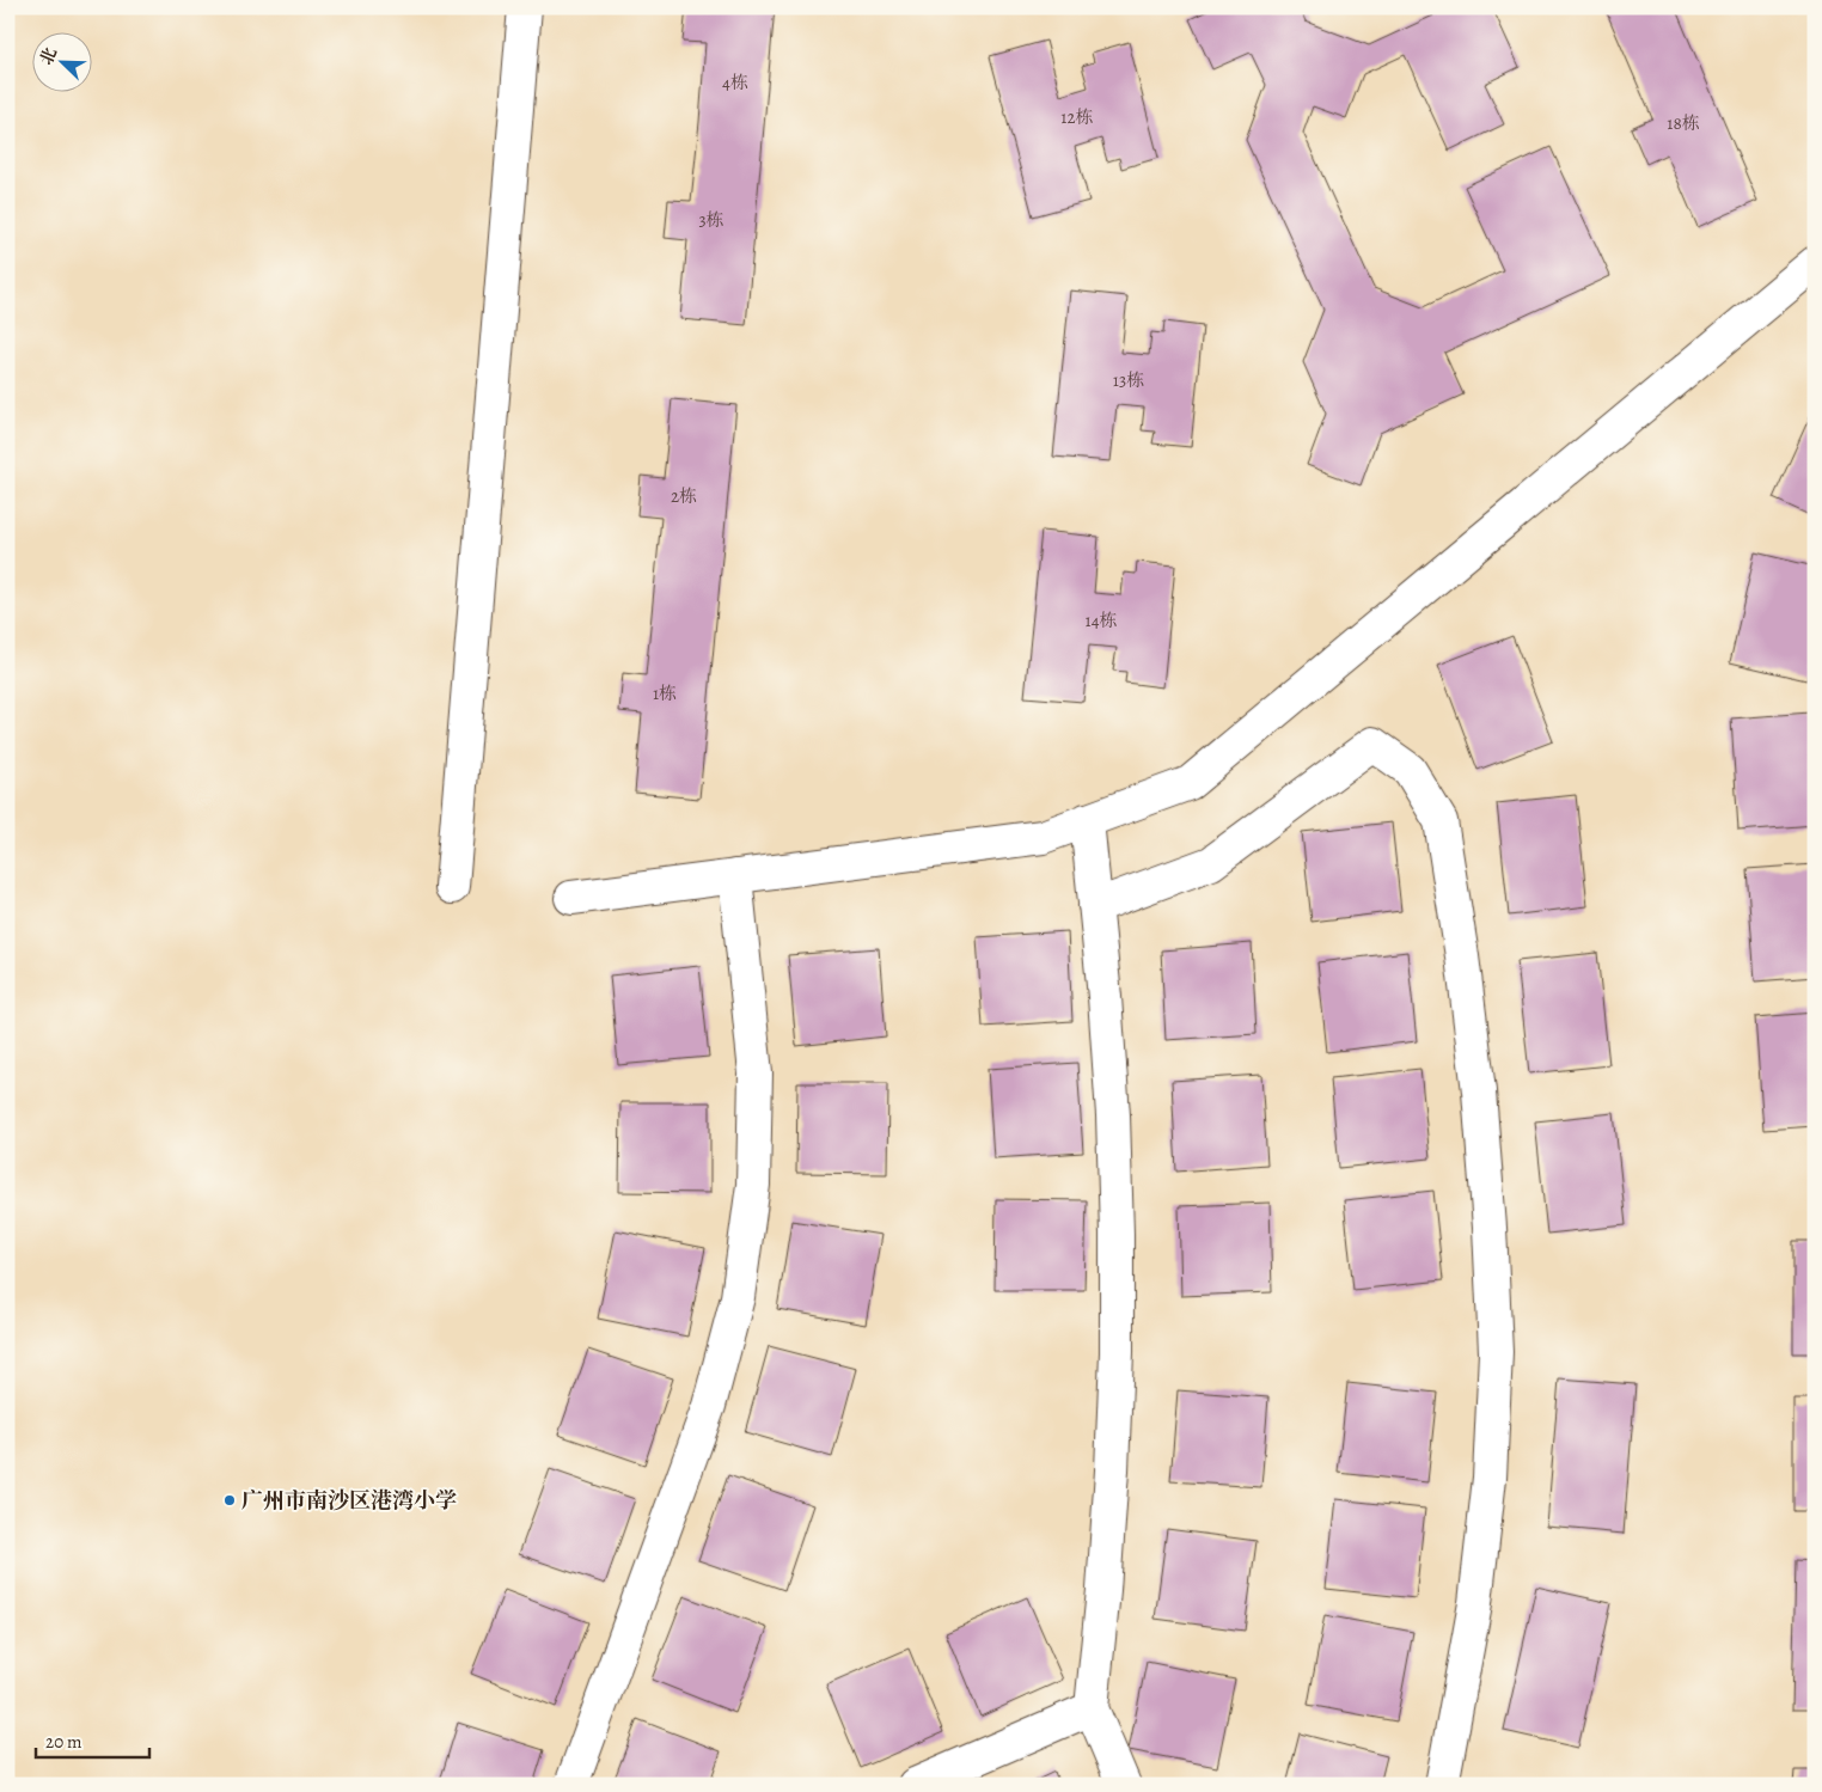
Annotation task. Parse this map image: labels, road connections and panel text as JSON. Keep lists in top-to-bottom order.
{
  "places": ["广州市南沙区港湾小学"],
  "house_numbers": [
    "4栋",
    "12栋",
    "18栋",
    "3栋",
    "13栋",
    "2栋",
    "14栋",
    "1栋"
  ],
  "scale_bar": "20 m",
  "north": "top left"
}
